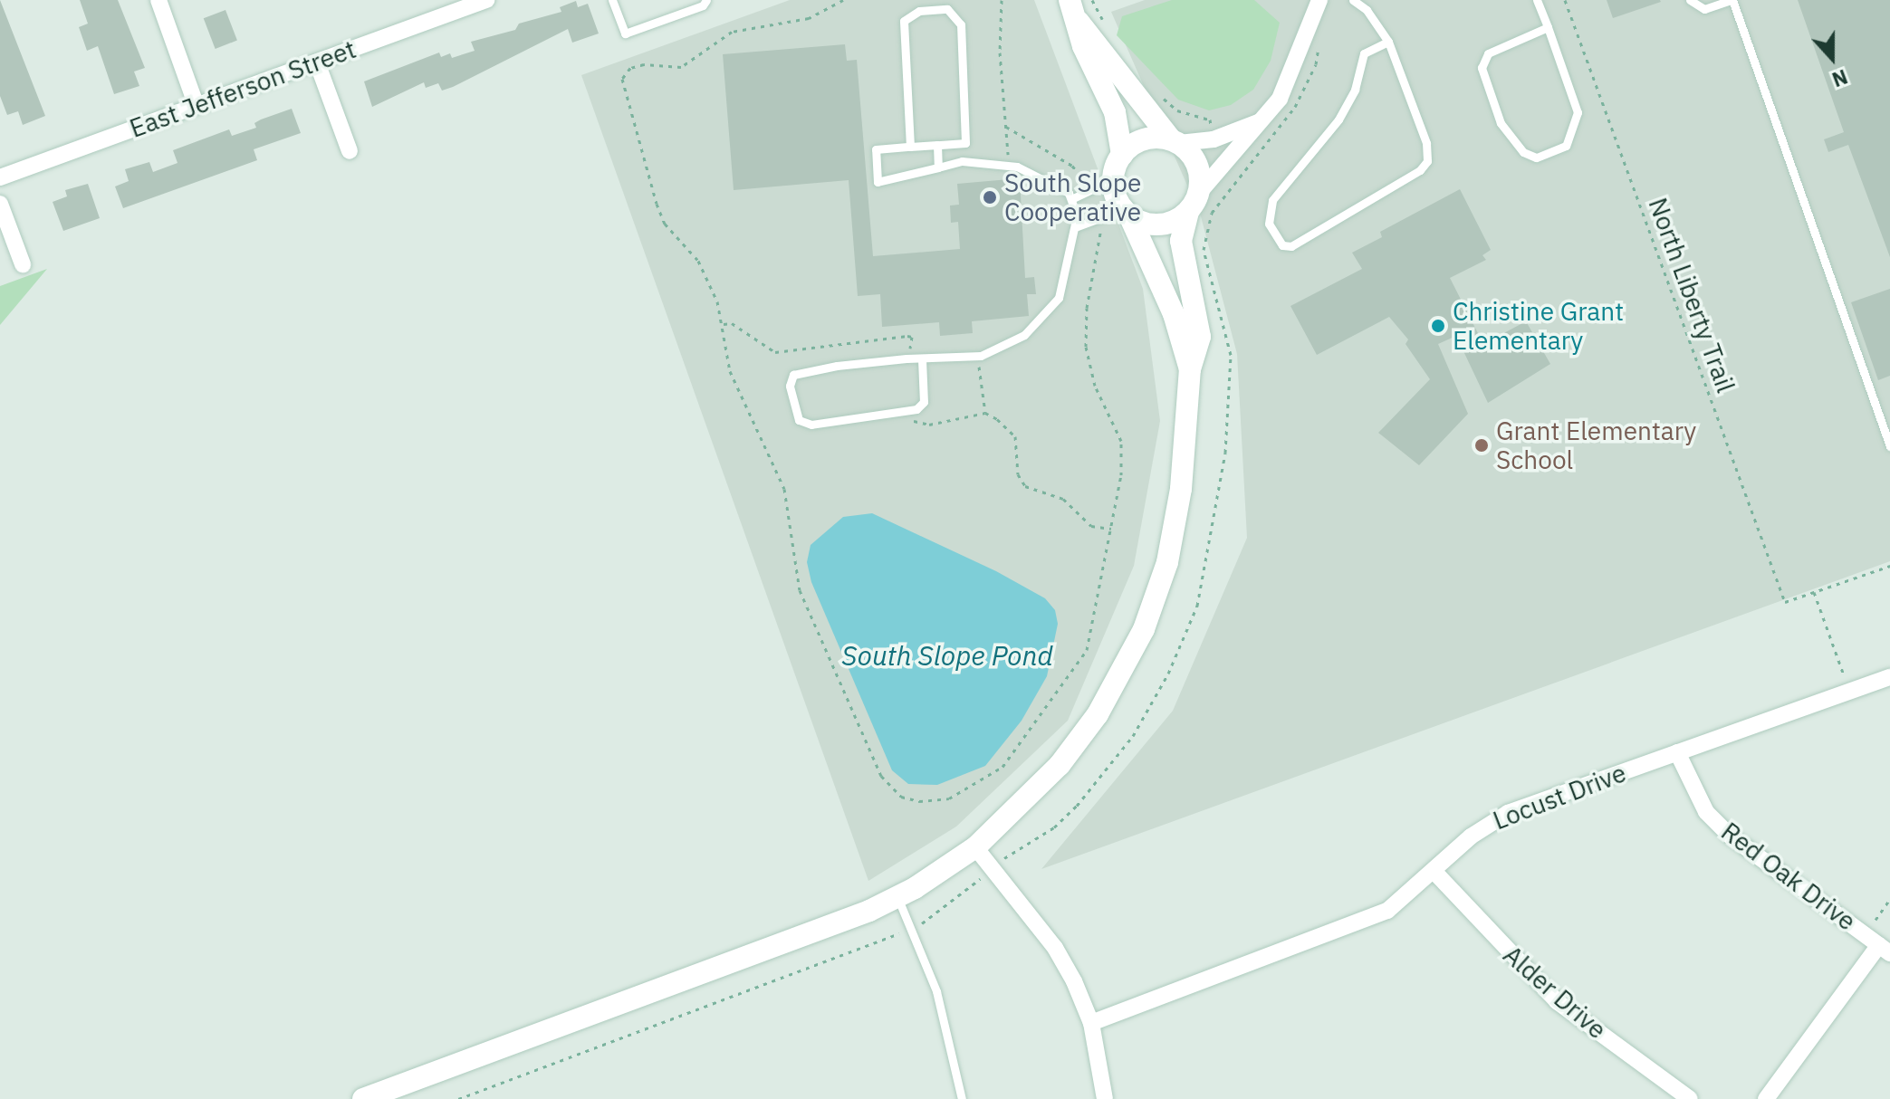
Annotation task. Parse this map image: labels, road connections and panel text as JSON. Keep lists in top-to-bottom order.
{
  "streets": {
    "street": [
      "East Jefferson Street",
      "Locust Drive",
      "Red Oak Drive",
      "Alder Drive"
    ],
    "path": ["North Liberty Trail"]
  },
  "crossings": [
    ["Locust Drive", "Red Oak Drive"],
    ["Locust Drive", "Alder Drive"]
  ],
  "water": ["South Slope Pond"],
  "places": ["South Slope Cooperative", "Christine Grant Elementary", "Grant Elementary School"],
  "north": "bottom"
}
